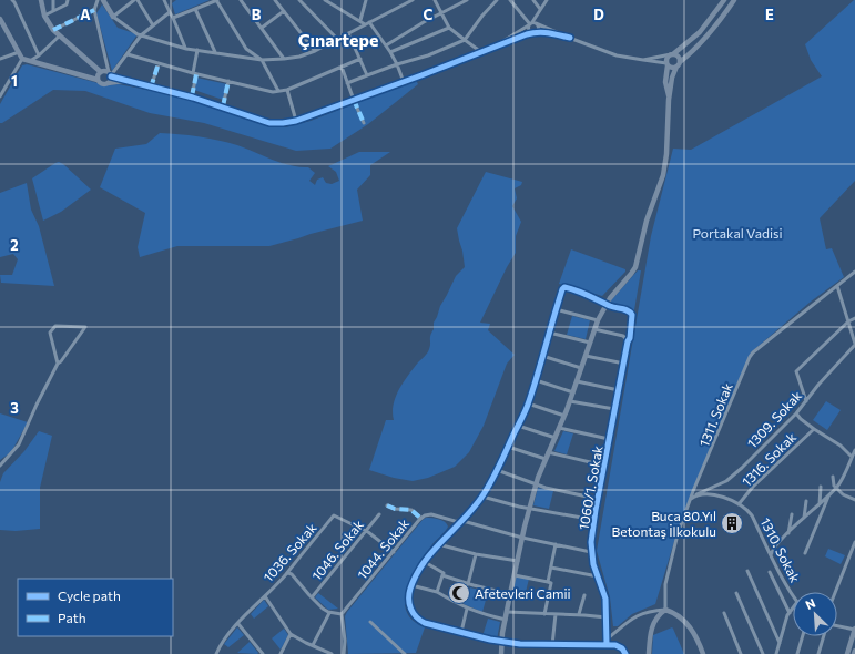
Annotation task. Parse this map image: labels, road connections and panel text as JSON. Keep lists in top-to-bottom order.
{
  "streets": {
    "street": [
      "1311. Sokak",
      "1309. Sokak",
      "1316. Sokak",
      "1060/1. Sokak",
      "1044. Sokak",
      "1046. Sokak",
      "1310. Sokak",
      "1036. Sokak"
    ]
  },
  "crossings": [
    ["1309. Sokak", "1316. Sokak"],
    ["1309. Sokak", "1310. Sokak"],
    ["1316. Sokak", "1310. Sokak"],
    ["1060/1. Sokak", "1044. Sokak"],
    ["1044. Sokak", "1036. Sokak"],
    ["1046. Sokak", "1036. Sokak"]
  ],
  "districts": ["Çınartepe"],
  "parks": ["Portakal Vadisi"],
  "places": {
    "building": ["Buca 80.Yıl Betontaş İlkokulu"],
    "mosque": ["Afetevleri Camii"]
  },
  "legend": ["Cycle path", "Path"],
  "north": "top left",
  "grid": {
    "columns": [
      "A",
      "B",
      "C",
      "D",
      "E"
    ],
    "rows": ["1", "2", "3"]
  }
}
